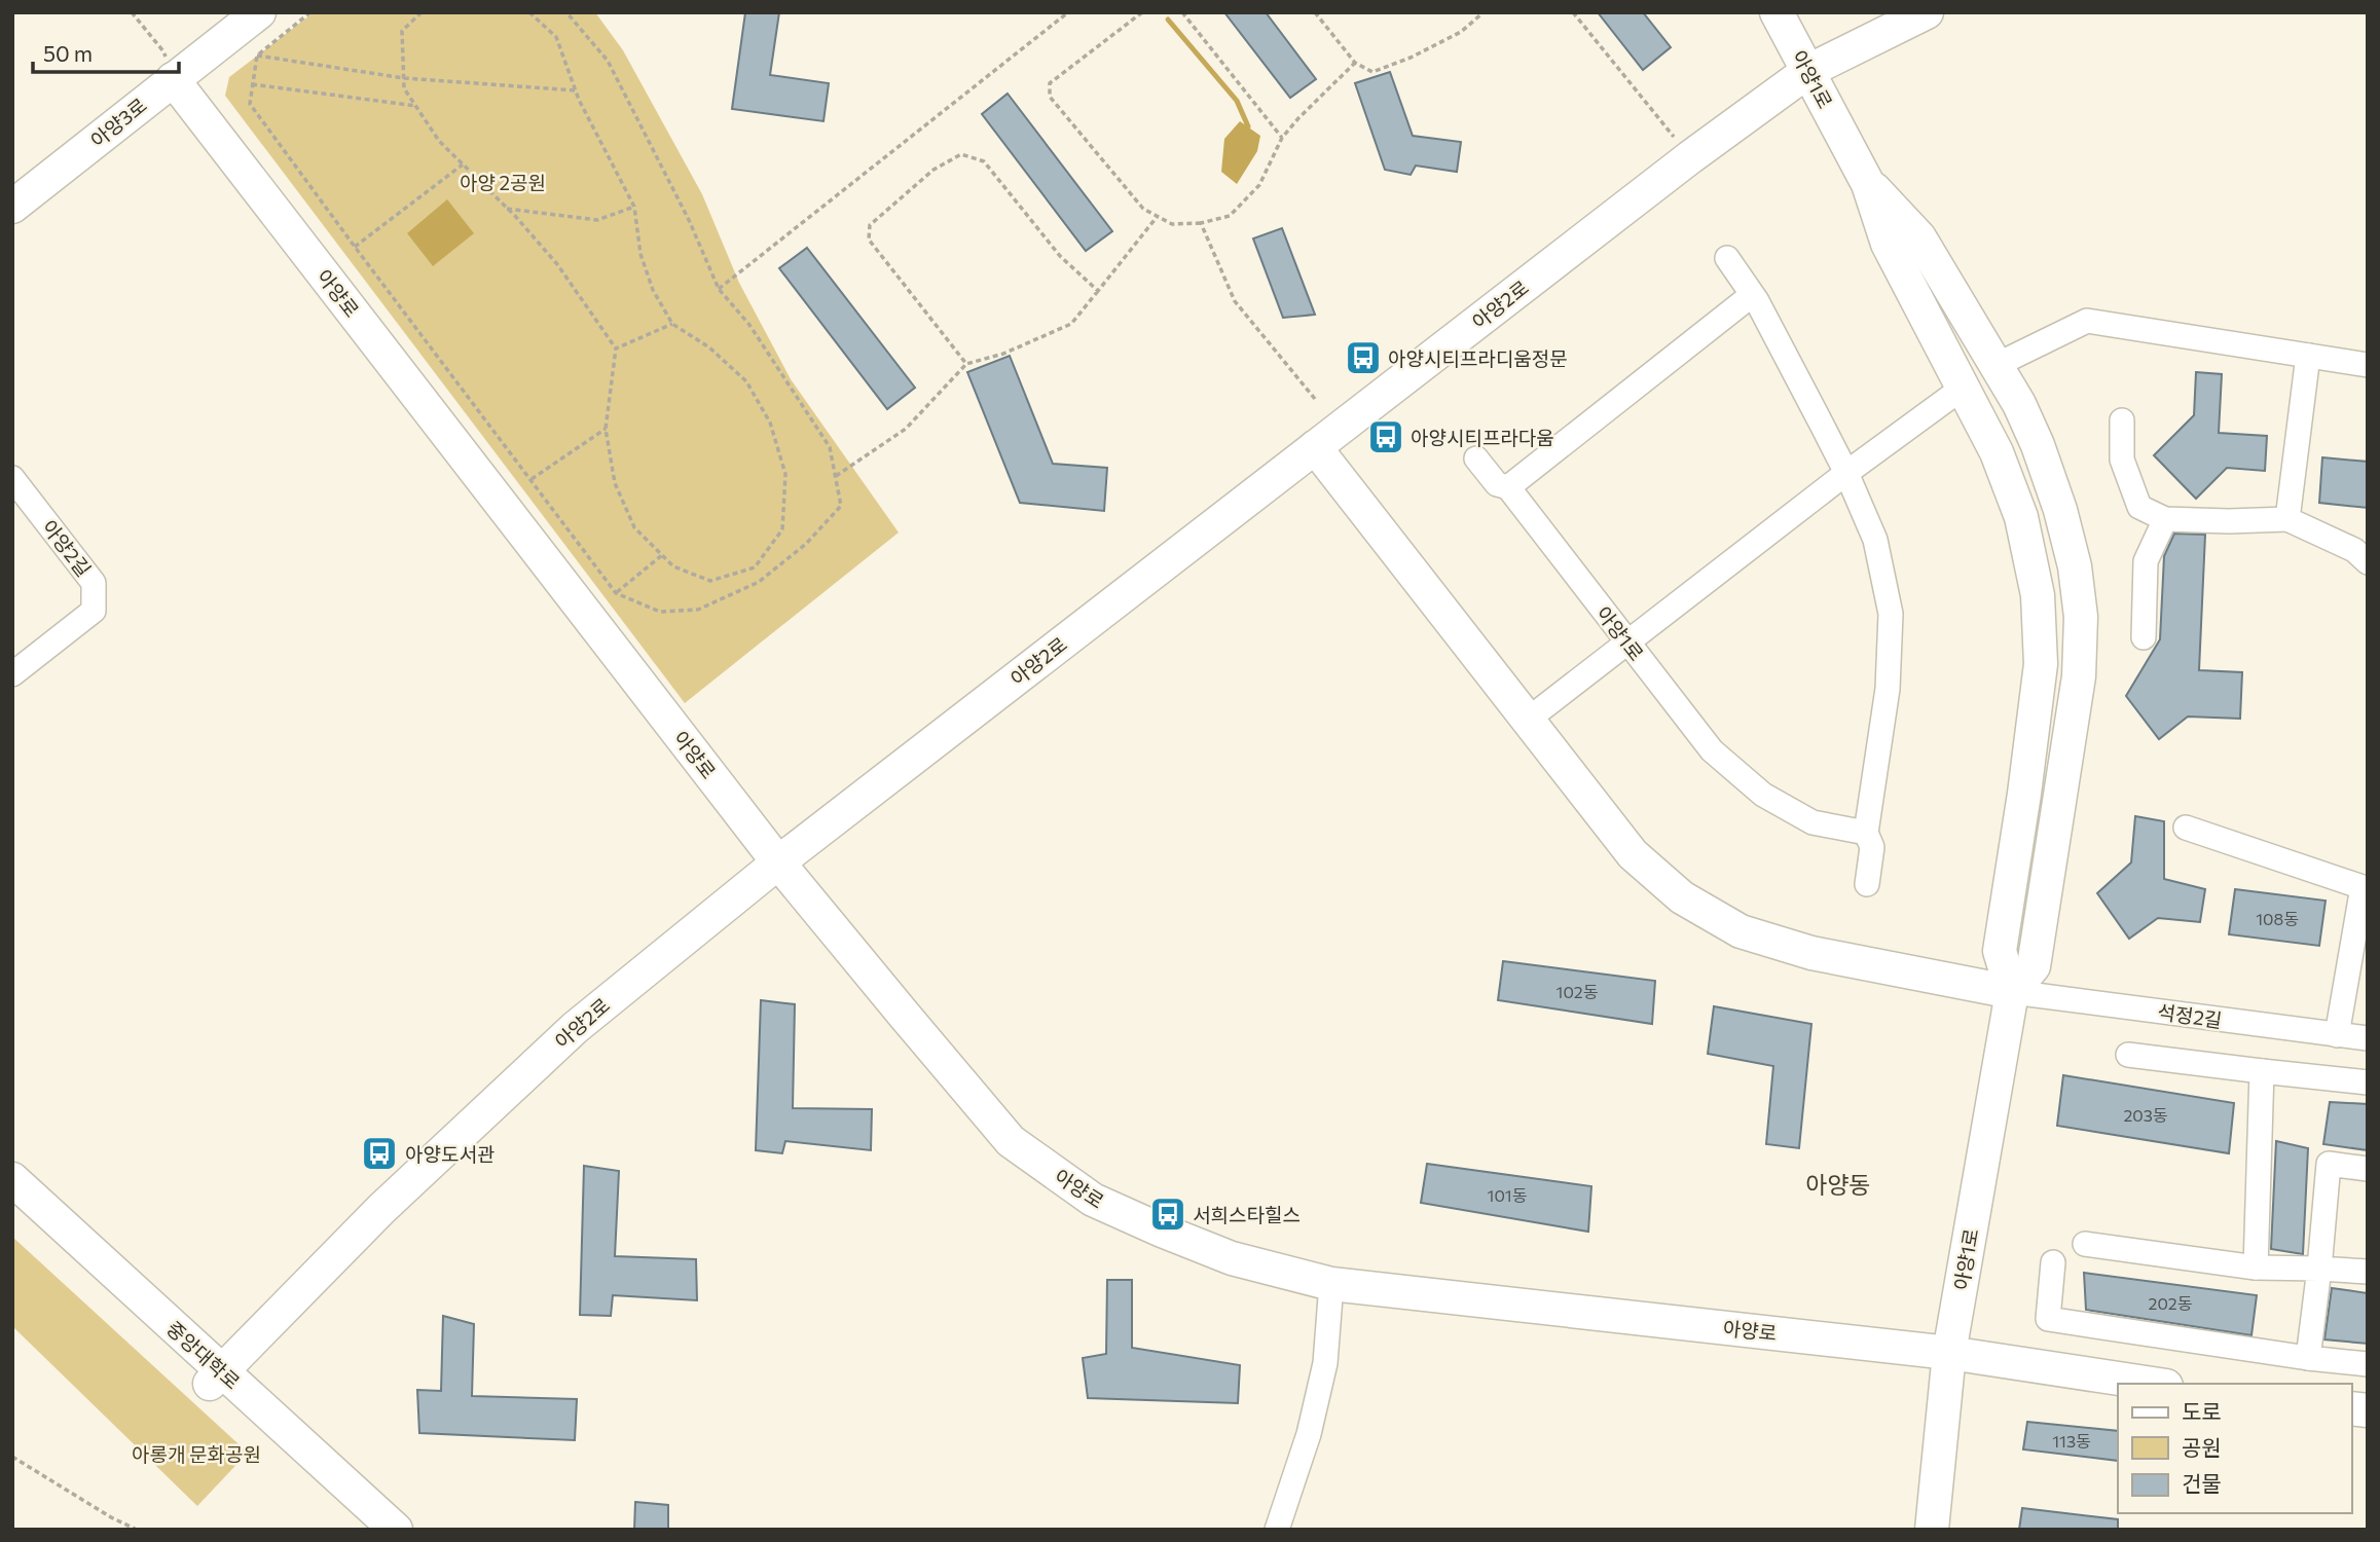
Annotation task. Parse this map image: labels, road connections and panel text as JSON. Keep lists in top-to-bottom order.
{
  "streets": {
    "street": [
      "아양1로",
      "아양3로",
      "아양로",
      "아양2로",
      "아양2길",
      "석정2길",
      "중앙대학로"
    ]
  },
  "crossings": [
    ["아양1로", "아양로"],
    ["아양1로", "아양2로"],
    ["아양1로", "석정2길"],
    ["아양3로", "아양로"],
    ["아양로", "아양2로"],
    ["아양2로", "중앙대학로"]
  ],
  "districts": ["아양동"],
  "parks": ["아양 2공원", "아롱개 문화공원"],
  "places": {
    "bus stop": [
      "아양시티프라디움정문",
      "아양시티프라다움",
      "아양도서관",
      "서희스타힐스"
    ]
  },
  "house_numbers": [
    "108동",
    "102동",
    "203동",
    "101동",
    "202동",
    "113동"
  ],
  "legend": ["도로", "공원", "건물"],
  "scale_bar": "50 m"
}
